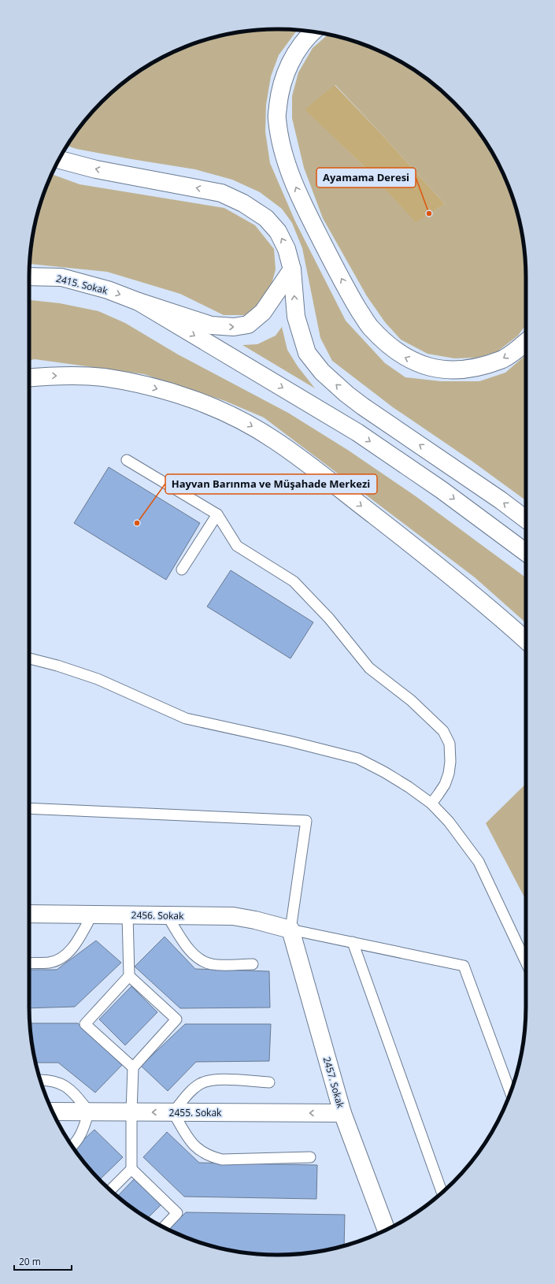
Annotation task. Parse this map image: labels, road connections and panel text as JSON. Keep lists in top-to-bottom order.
{
  "streets": {
    "main road": [
      "2415. Sokak",
      "2456. Sokak",
      "2457. Sokak",
      "2455. Sokak"
    ]
  },
  "crossings": [
    ["2456. Sokak", "2457. Sokak"],
    ["2457. Sokak", "2455. Sokak"]
  ],
  "one_way": ["2455. Sokak"],
  "places": ["Ayamama Deresi", "Hayvan Barınma ve Müşahade Merkezi"],
  "scale_bar": "20 m"
}
